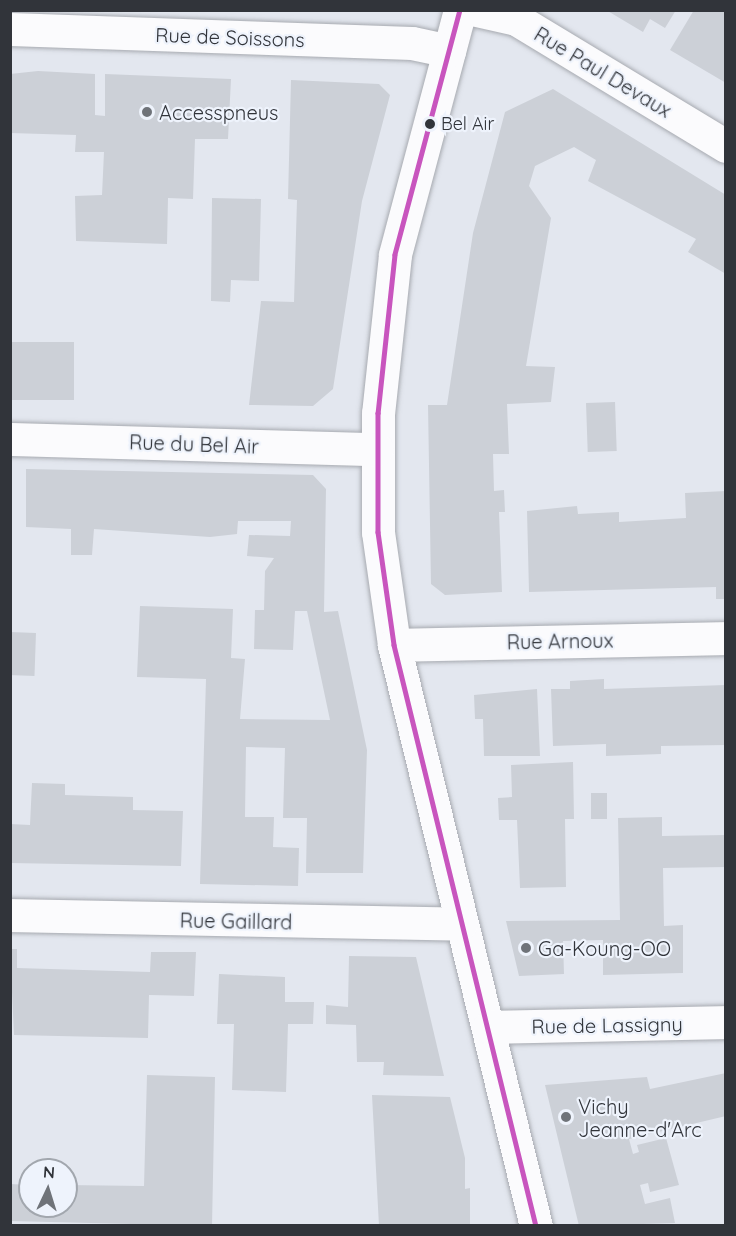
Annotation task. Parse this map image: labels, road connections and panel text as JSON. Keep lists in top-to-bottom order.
{
  "streets": {
    "street": [
      "Rue de Soissons",
      "Rue Paul Devaux",
      "Rue du Bel Air",
      "Rue Arnoux",
      "Rue Gaillard",
      "Rue de Lassigny"
    ]
  },
  "places": [
    "Accesspneus",
    "Bel Air",
    "Ga-Koung-OO",
    "Vichy Jeanne-d'Arc"
  ],
  "north": "top"
}
